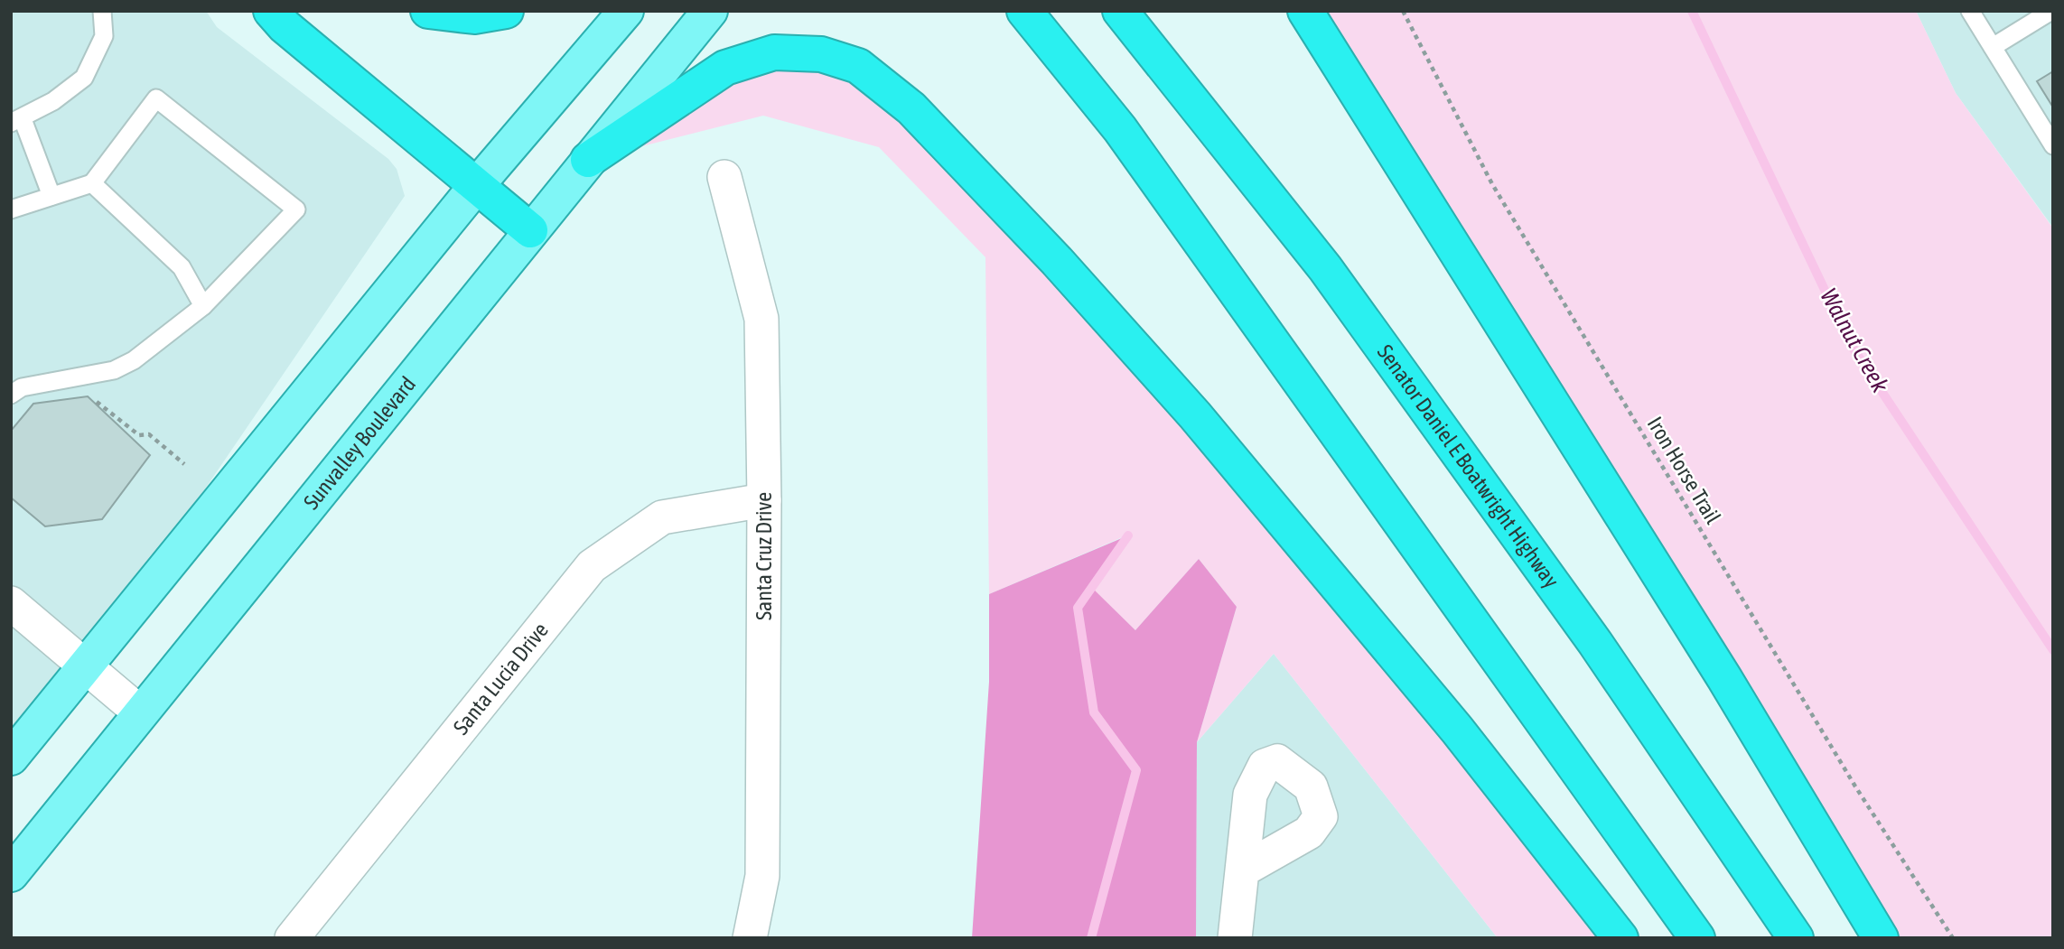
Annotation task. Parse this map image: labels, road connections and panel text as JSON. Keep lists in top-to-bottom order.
{
  "streets": {
    "highway": ["Senator Daniel E Boatwright Highway"],
    "main road": ["Sunvalley Boulevard"],
    "street": ["Santa Cruz Drive", "Santa Lucia Drive"],
    "path": ["Iron Horse Trail"]
  },
  "crossings": [
    ["Santa Cruz Drive", "Santa Lucia Drive"]
  ],
  "water": ["Walnut Creek"]
}
